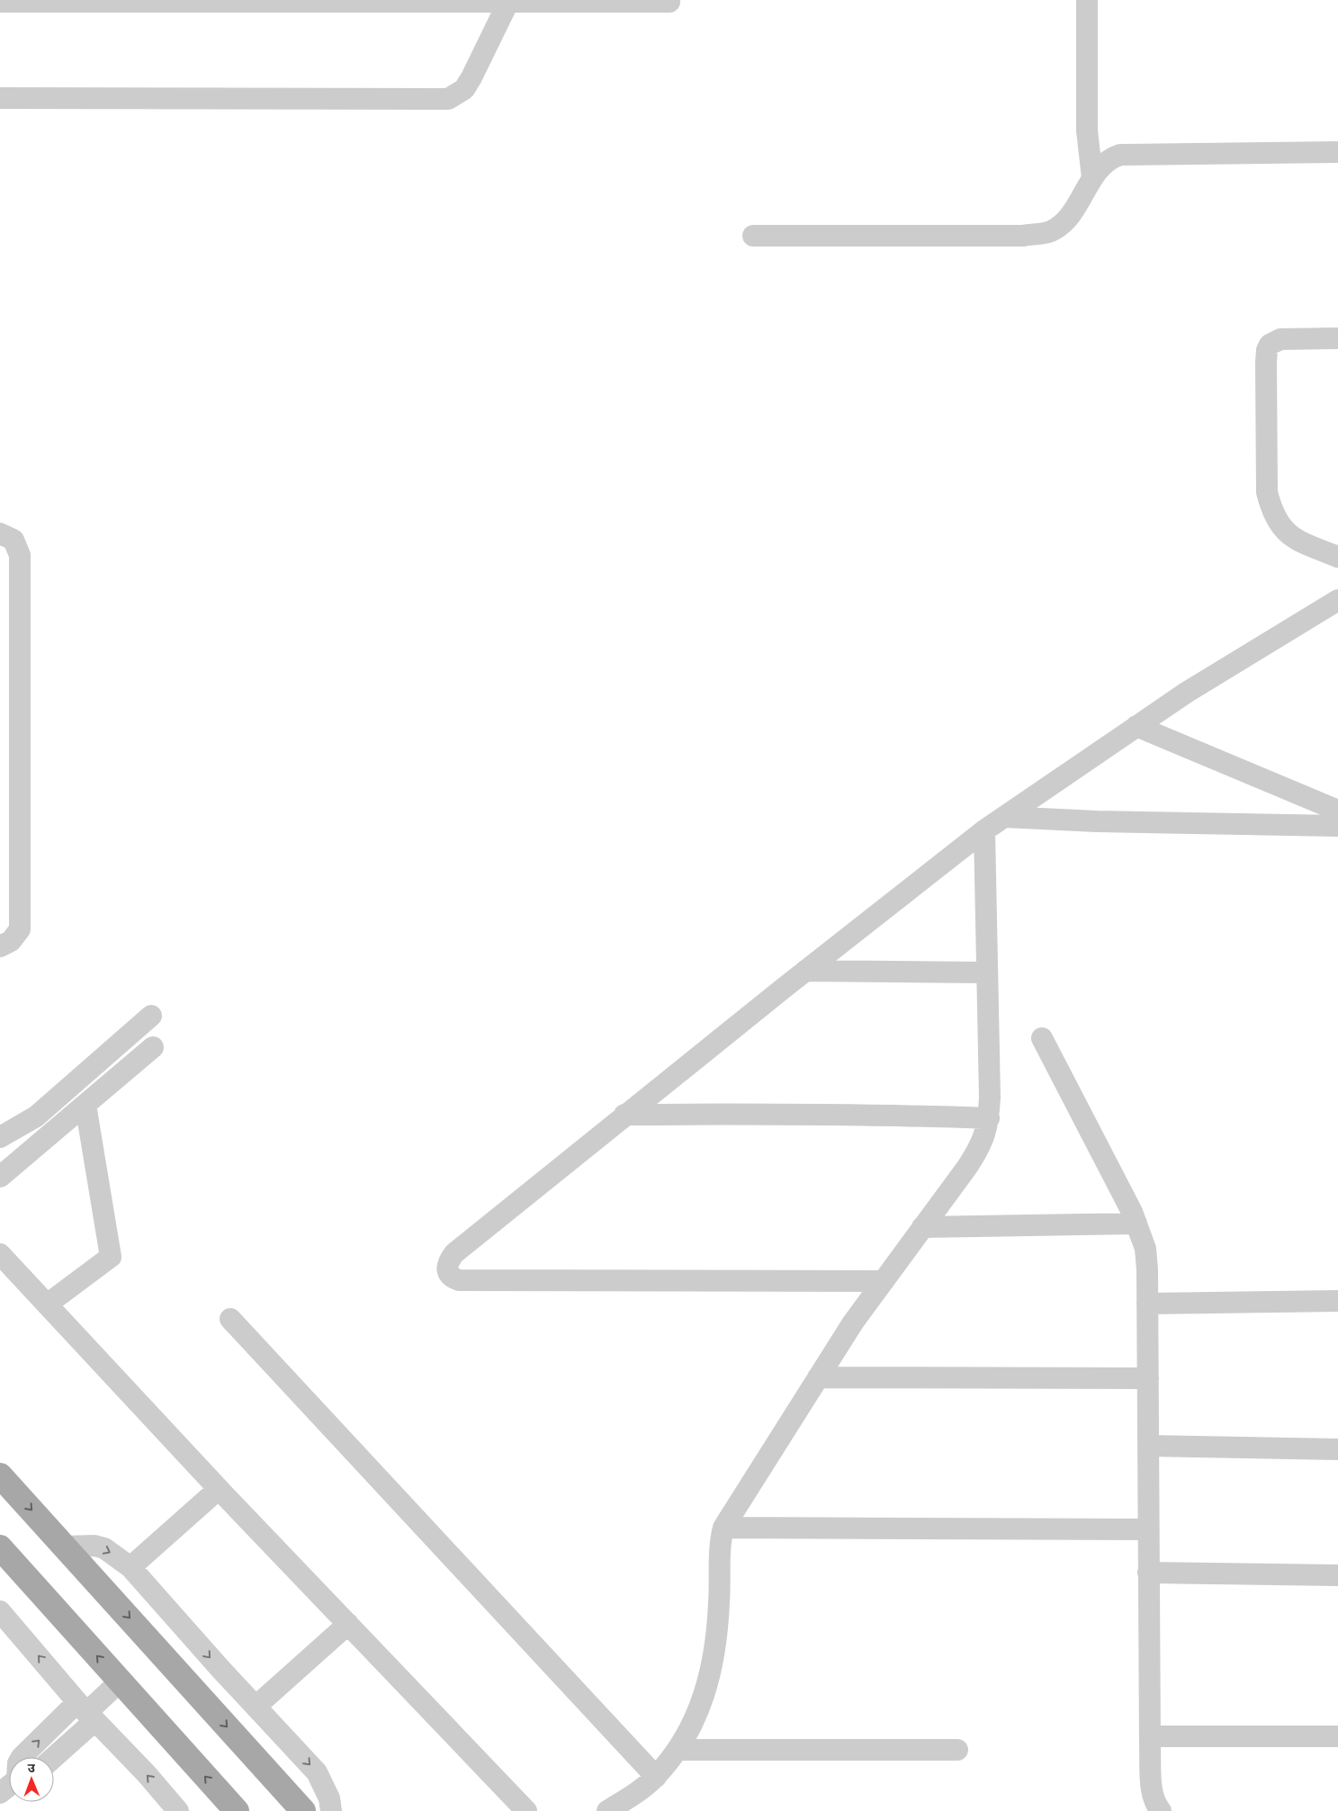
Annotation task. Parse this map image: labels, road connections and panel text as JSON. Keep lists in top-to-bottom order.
{
  "north": "top"
}
